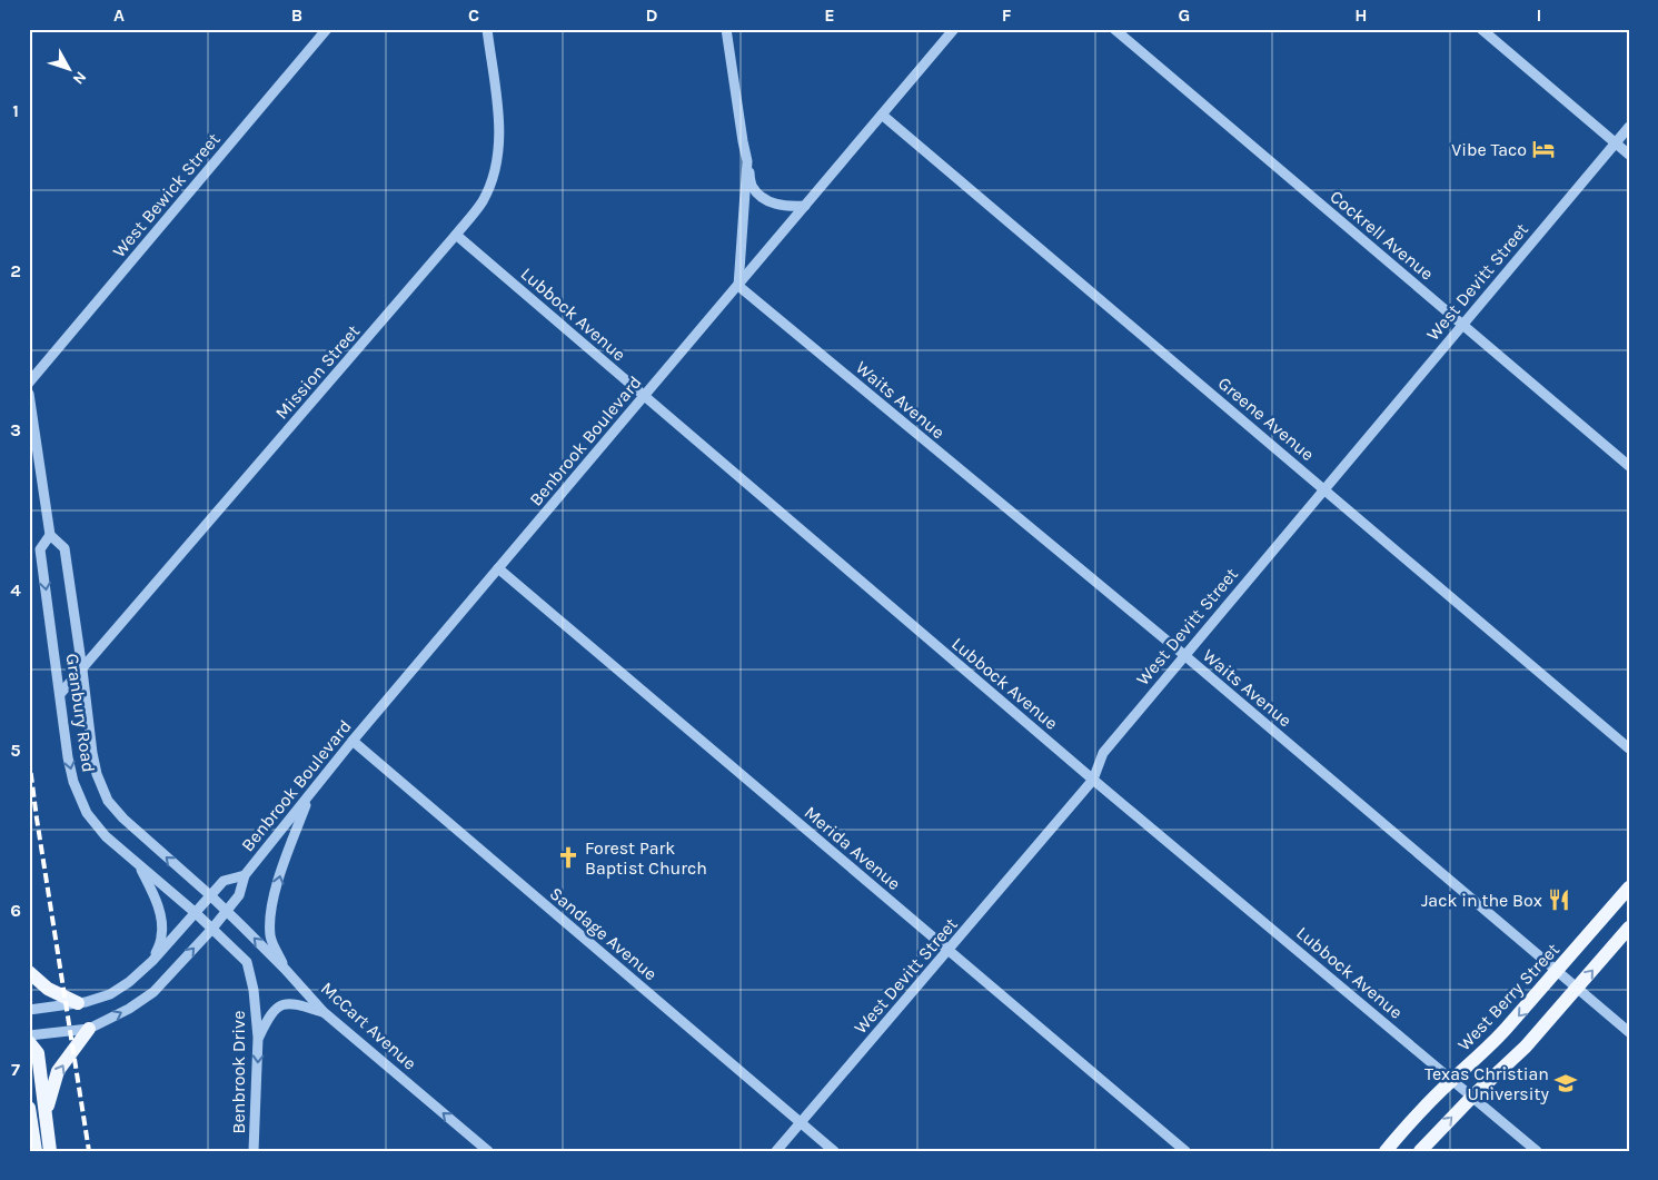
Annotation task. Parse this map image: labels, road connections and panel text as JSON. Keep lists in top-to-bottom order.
{
  "streets": {
    "main road": ["West Berry Street"],
    "street": [
      "West Bewick Street",
      "Cockrell Avenue",
      "West Devitt Street",
      "Lubbock Avenue",
      "Mission Street",
      "Waits Avenue",
      "Greene Avenue",
      "Benbrook Boulevard",
      "Granbury Road",
      "Merida Avenue",
      "Sandage Avenue",
      "McCart Avenue",
      "Benbrook Drive"
    ]
  },
  "crossings": [
    ["Cockrell Avenue", "West Devitt Street"],
    ["West Devitt Street", "Lubbock Avenue"],
    ["West Devitt Street", "Waits Avenue"],
    ["West Devitt Street", "Greene Avenue"],
    ["West Devitt Street", "Merida Avenue"],
    ["West Devitt Street", "Sandage Avenue"],
    ["Lubbock Avenue", "Mission Street"],
    ["Lubbock Avenue", "Benbrook Boulevard"],
    ["Lubbock Avenue", "West Berry Street"],
    ["Mission Street", "Granbury Road"],
    ["Waits Avenue", "Benbrook Boulevard"],
    ["Waits Avenue", "West Berry Street"],
    ["Greene Avenue", "Benbrook Boulevard"],
    ["Benbrook Boulevard", "Granbury Road"],
    ["Benbrook Boulevard", "Merida Avenue"],
    ["Benbrook Boulevard", "Sandage Avenue"],
    ["Benbrook Boulevard", "McCart Avenue"],
    ["Granbury Road", "McCart Avenue"],
    ["Granbury Road", "Benbrook Drive"]
  ],
  "one_way": ["McCart Avenue", "Benbrook Drive"],
  "places": {
    "hotel": ["Vibe Taco"],
    "church": ["Forest Park Baptist Church"],
    "restaurant": ["Jack in the Box"],
    "school or university": ["Texas Christian University"]
  },
  "north": "bottom right",
  "grid": {
    "columns": [
      "A",
      "B",
      "C",
      "D",
      "E",
      "F",
      "G",
      "H",
      "I"
    ],
    "rows": [
      "1",
      "2",
      "3",
      "4",
      "5",
      "6",
      "7"
    ]
  }
}
